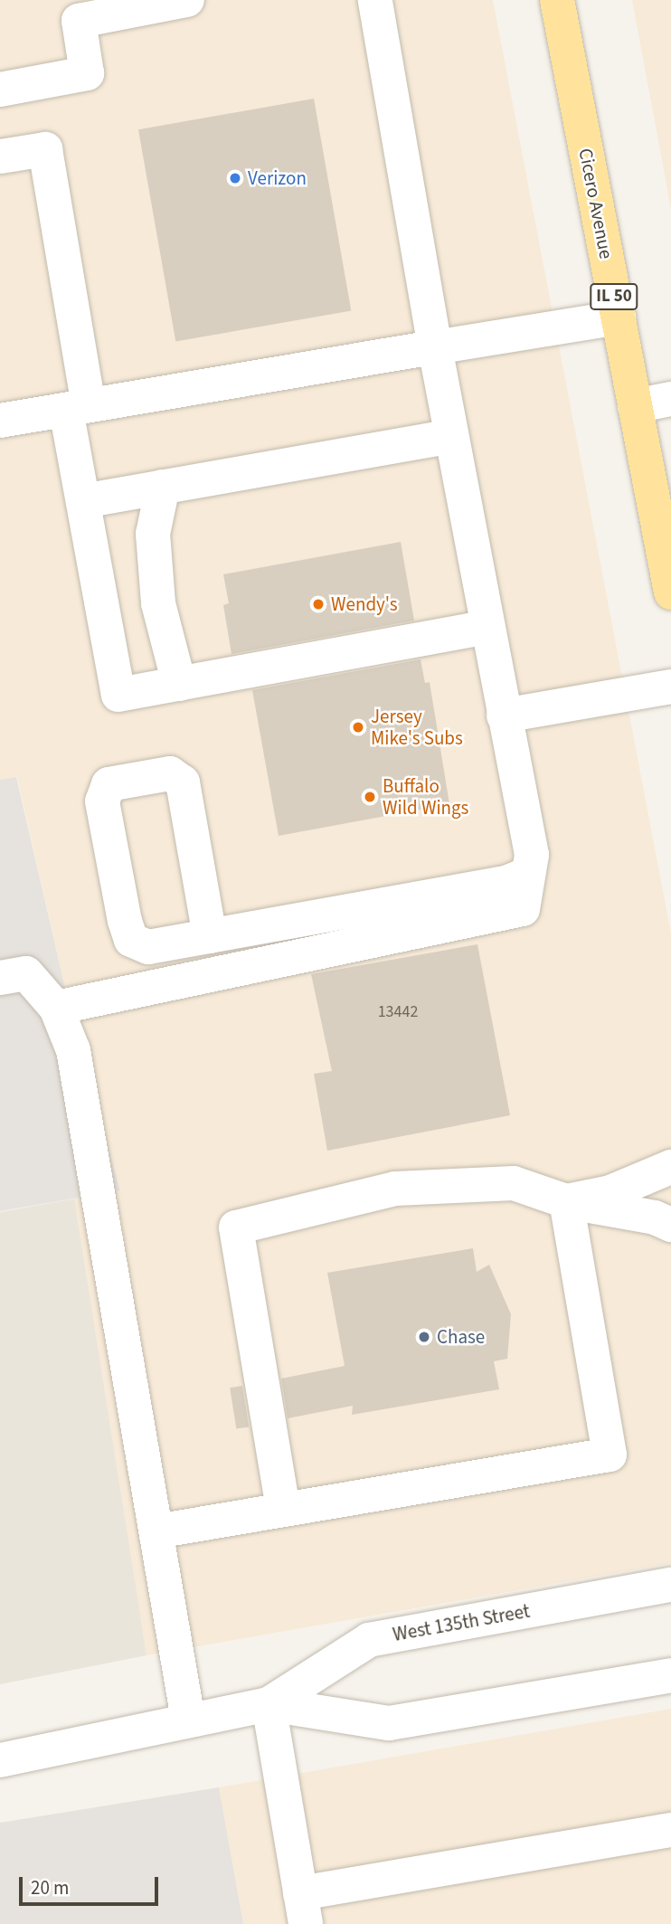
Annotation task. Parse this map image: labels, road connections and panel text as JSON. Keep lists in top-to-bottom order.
{
  "streets": {
    "main road": ["Cicero Avenue", "IL 50"],
    "street": ["West 135th Street"]
  },
  "places": [
    "Verizon",
    "Wendy's",
    "Jersey Mike's Subs",
    "Buffalo Wild Wings",
    "Chase"
  ],
  "house_numbers": ["13442"],
  "scale_bar": "20 m"
}
